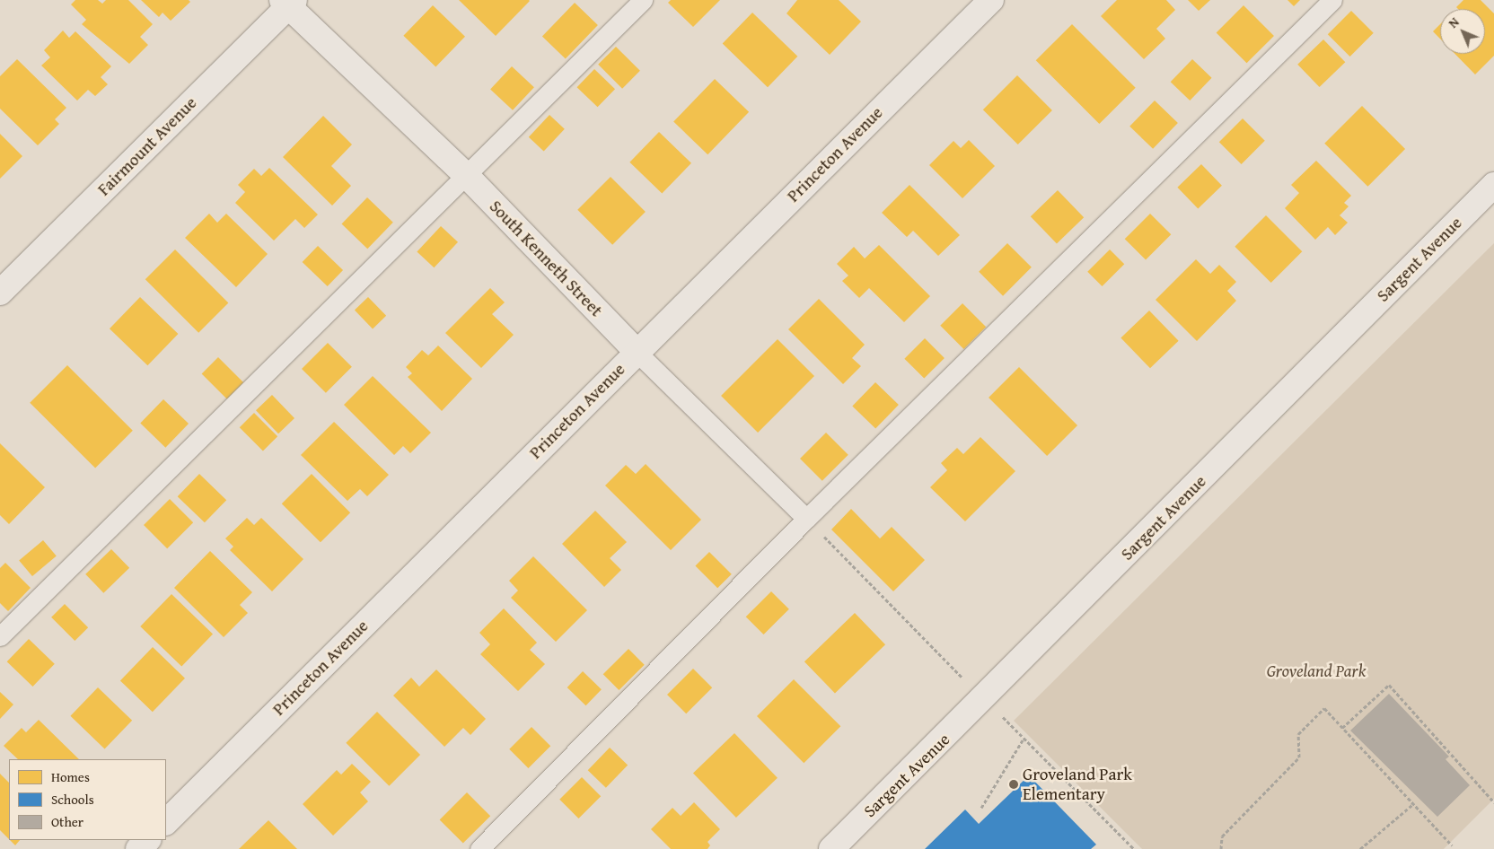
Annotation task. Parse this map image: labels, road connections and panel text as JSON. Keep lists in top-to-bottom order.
{
  "streets": {
    "street": [
      "Fairmount Avenue",
      "Princeton Avenue",
      "South Kenneth Street",
      "Sargent Avenue"
    ]
  },
  "crossings": [
    ["Fairmount Avenue", "South Kenneth Street"],
    ["Princeton Avenue", "South Kenneth Street"]
  ],
  "parks": ["Groveland Park"],
  "places": ["Groveland Park Elementary"],
  "legend": ["Homes", "Schools", "Other"],
  "north": "top left"
}
